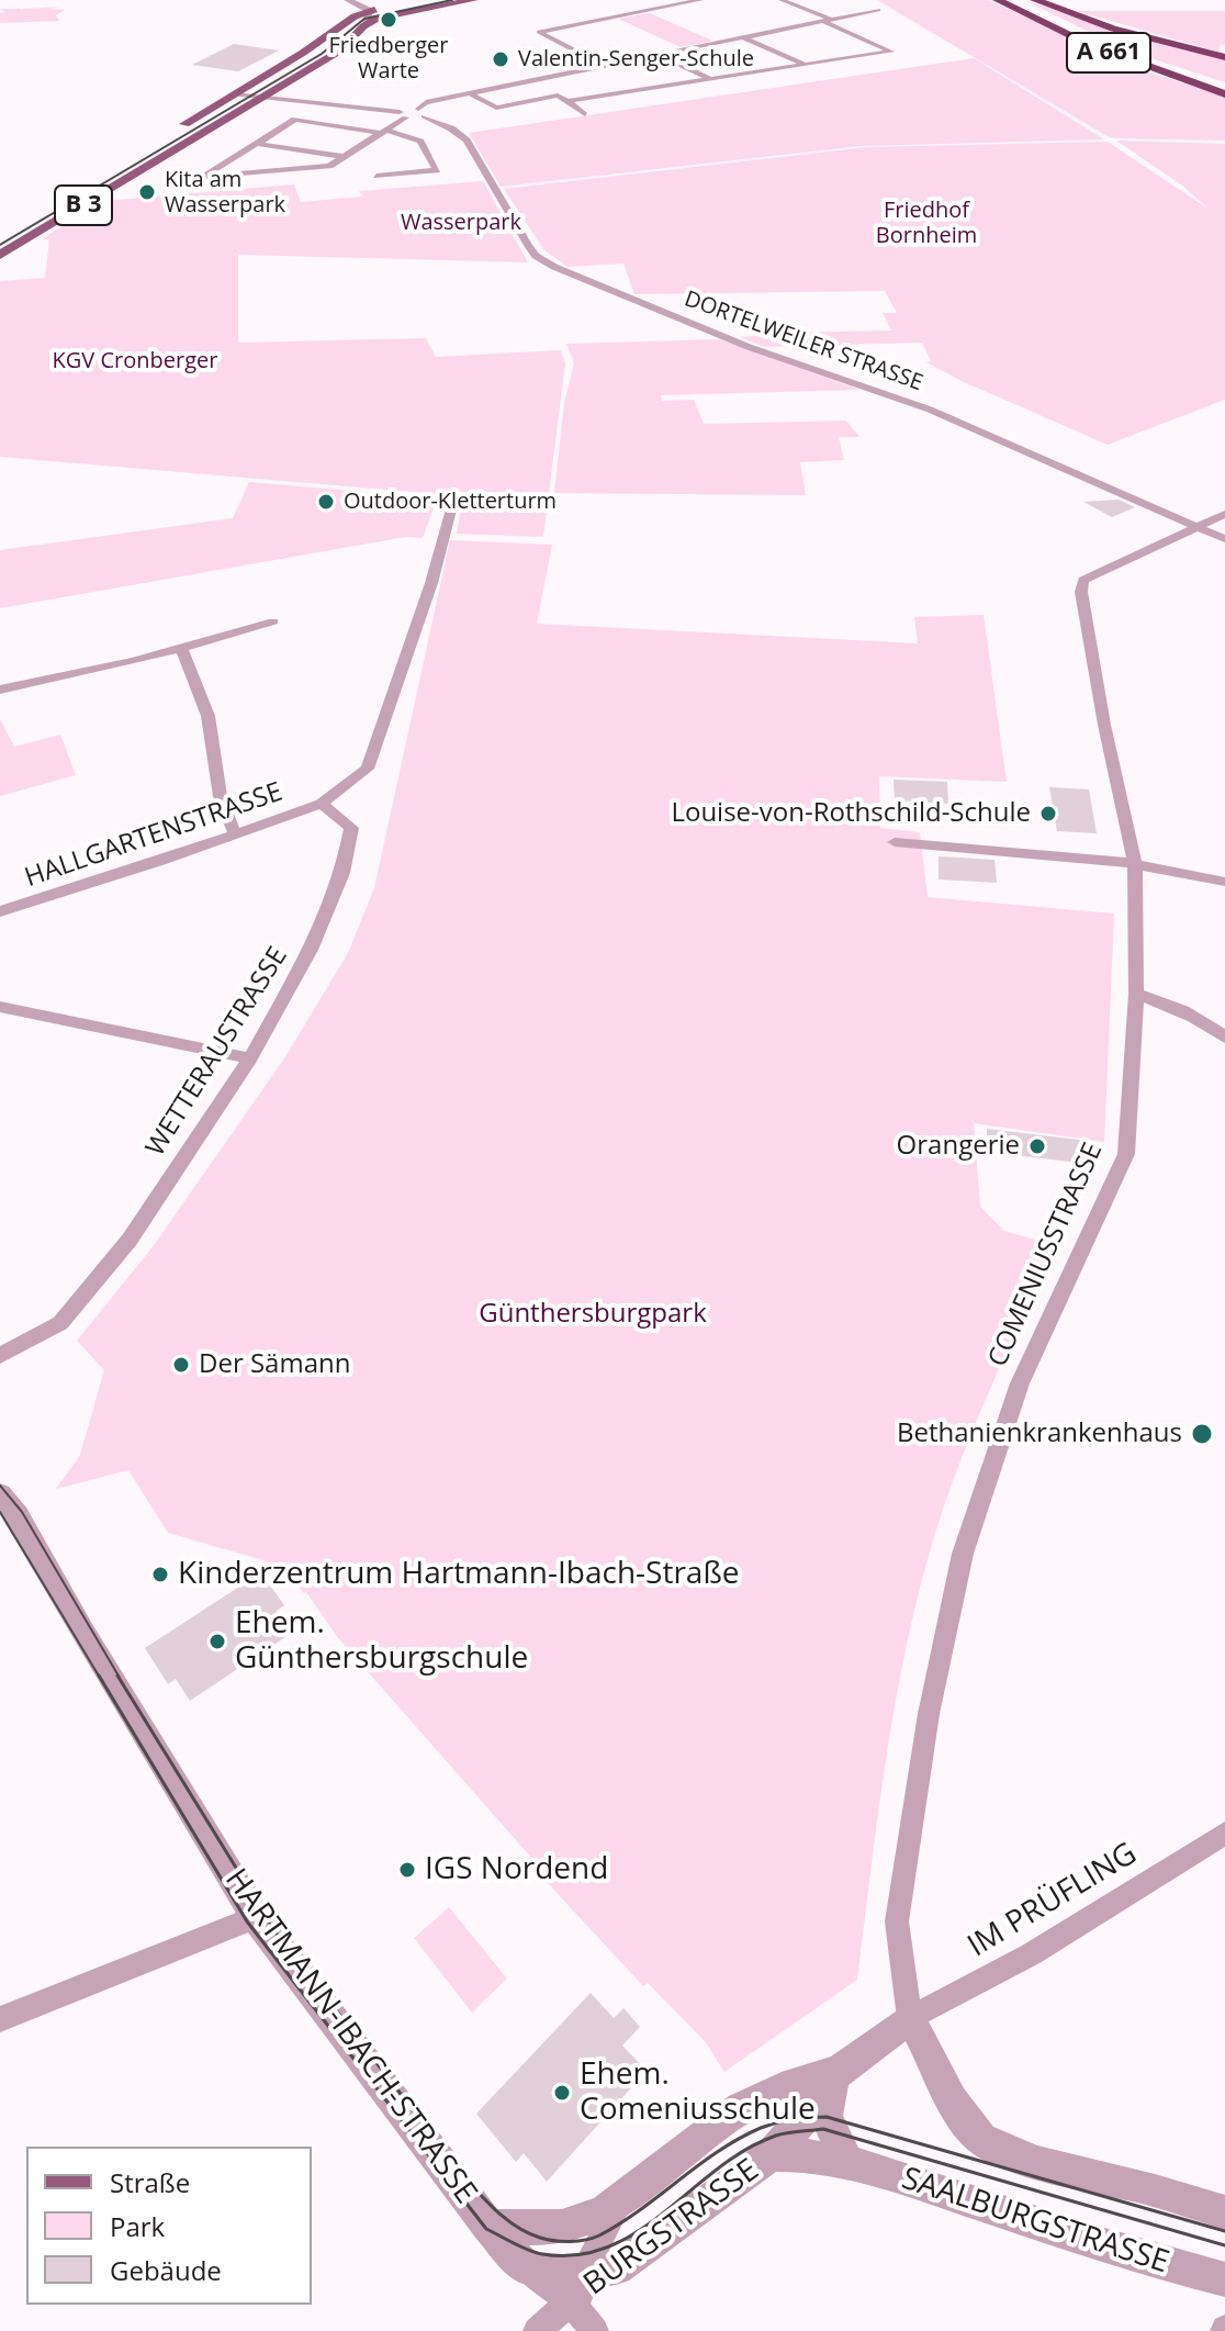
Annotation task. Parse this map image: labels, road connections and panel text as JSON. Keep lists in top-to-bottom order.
{
  "streets": {
    "highway": ["A 661"],
    "main road": ["B 3"],
    "street": [
      "DORTELWEILER STRASSE",
      "HALLGARTENSTRASSE",
      "WETTERAUSTRASSE",
      "COMENIUSSTRASSE",
      "IM PRÜFLING",
      "HARTMANN-IBACH-STRASSE",
      "SAALBURGSTRASSE",
      "BURGSTRASSE"
    ]
  },
  "crossings": [
    ["DORTELWEILER STRASSE", "COMENIUSSTRASSE"],
    ["HALLGARTENSTRASSE", "WETTERAUSTRASSE"],
    ["COMENIUSSTRASSE", "IM PRÜFLING"],
    ["COMENIUSSTRASSE", "BURGSTRASSE"],
    ["IM PRÜFLING", "BURGSTRASSE"],
    ["HARTMANN-IBACH-STRASSE", "BURGSTRASSE"],
    ["SAALBURGSTRASSE", "BURGSTRASSE"]
  ],
  "parks": [
    "Friedhof Bornheim",
    "Wasserpark",
    "KGV Cronberger",
    "Günthersburgpark"
  ],
  "places": [
    "Friedberger Warte",
    "Valentin-Senger-Schule",
    "Kita am Wasserpark",
    "Outdoor-Kletterturm",
    "Louise-von-Rothschild-Schule",
    "Orangerie",
    "Der Sämann",
    "Bethanienkrankenhaus",
    "Kinderzentrum Hartmann-Ibach-Straße",
    "Ehem. Günthersburgschule",
    "IGS Nordend",
    "Ehem. Comeniusschule"
  ],
  "legend": ["Straße", "Park", "Gebäude"]
}
